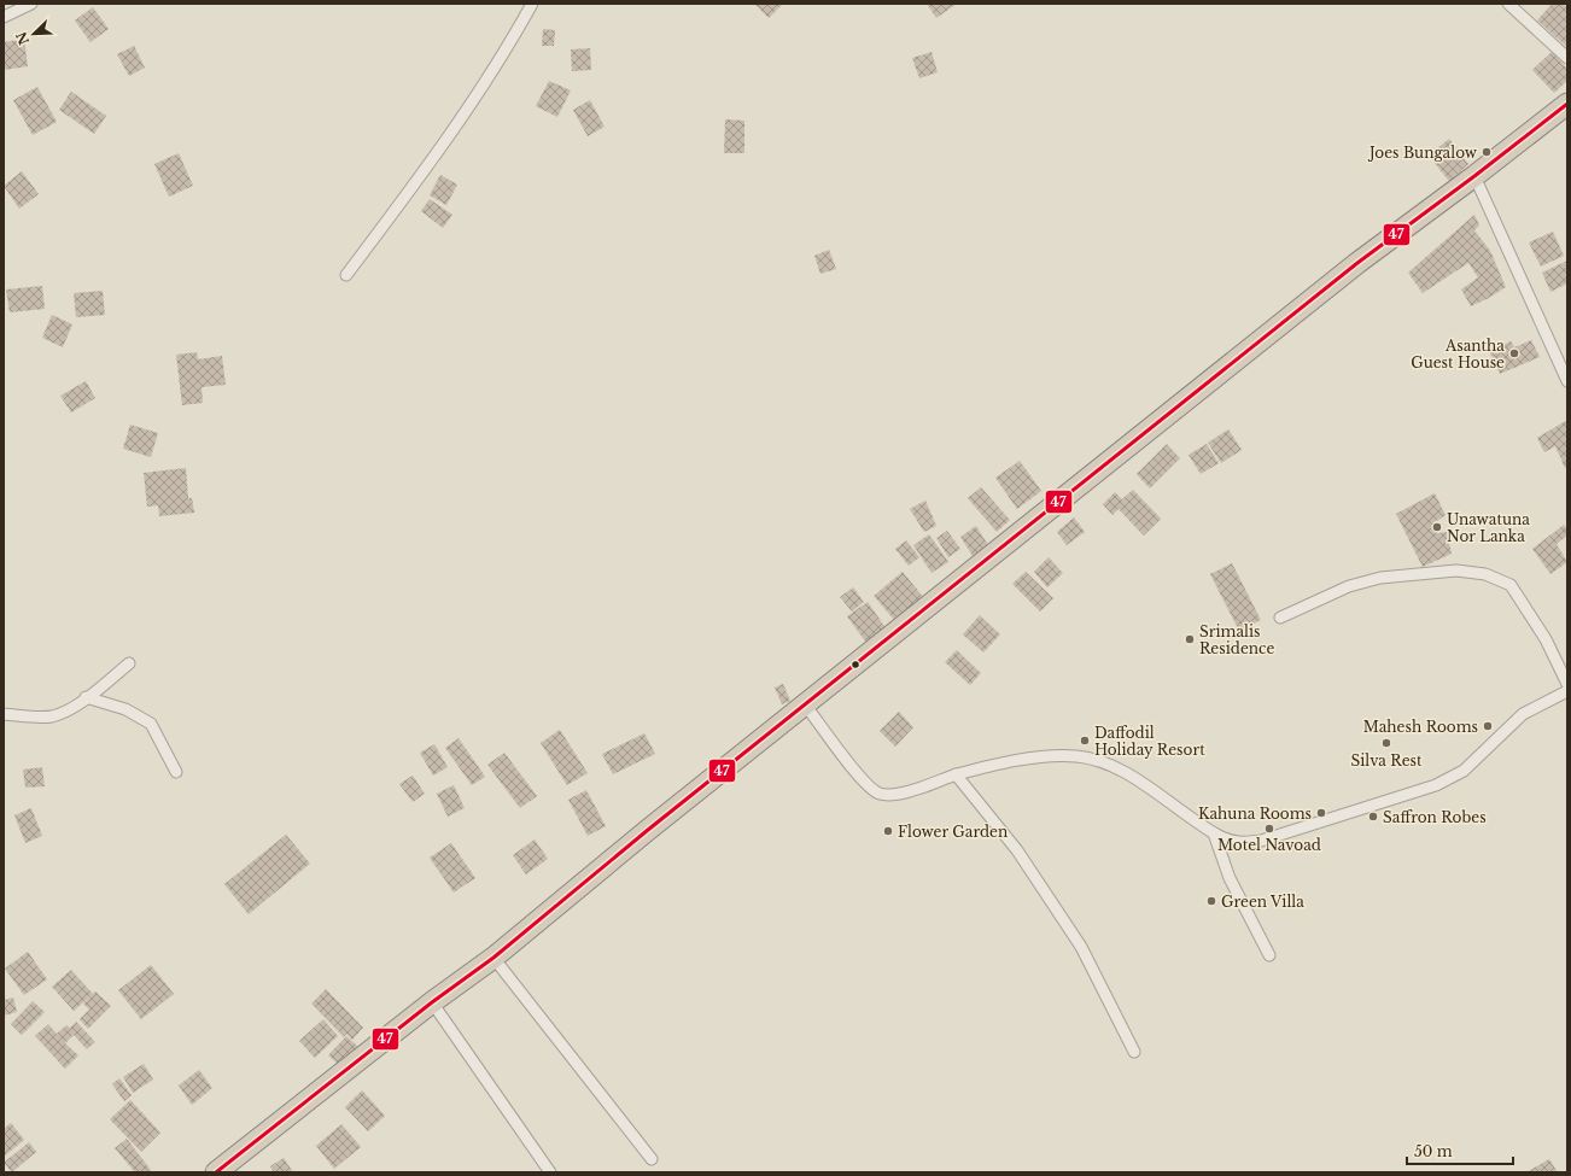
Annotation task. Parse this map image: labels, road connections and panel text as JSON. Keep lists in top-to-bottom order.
{
  "places": [
    "Joes Bungalow",
    "Asantha Guest House",
    "Unawatuna Nor Lanka",
    "Srimalis Residence",
    "Mahesh Rooms",
    "Daffodil Holiday Resort",
    "Silva Rest",
    "Kahuna Rooms",
    "Saffron Robes",
    "Motel Navoad",
    "Flower Garden",
    "Green Villa"
  ],
  "lines": ["transit line 47"],
  "scale_bar": "50 m",
  "north": "bottom left"
}
